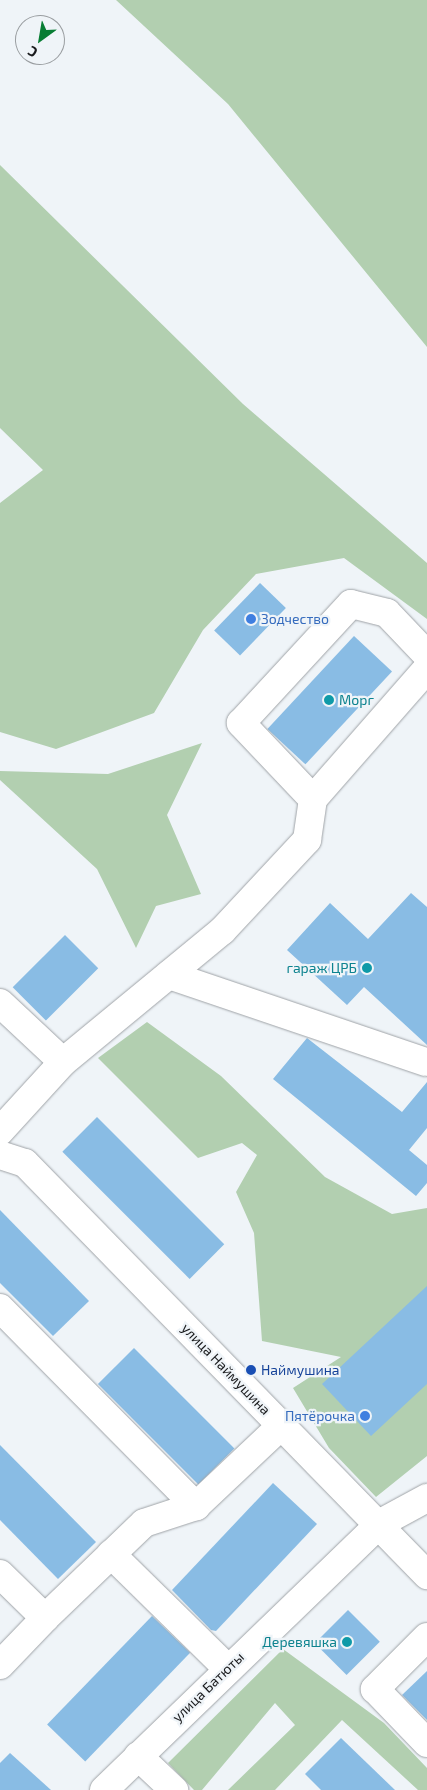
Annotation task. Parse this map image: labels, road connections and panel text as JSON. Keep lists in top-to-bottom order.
{
  "streets": {
    "street": ["улица Наймушина", "улица Батюты"]
  },
  "crossings": [
    ["улица Наймушина", "улица Батюты"]
  ],
  "places": [
    "Зодчество",
    "Морг",
    "гараж ЦРБ",
    "Наймушина",
    "Пятёрочка",
    "Деревяшка"
  ],
  "north": "bottom left"
}
